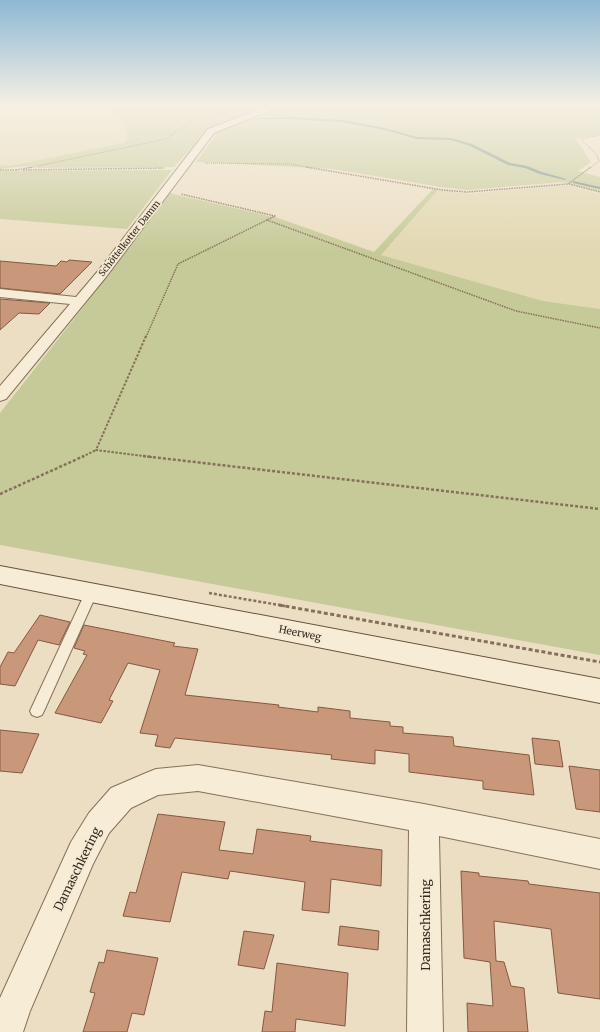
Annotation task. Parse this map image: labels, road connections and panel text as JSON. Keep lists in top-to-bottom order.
{
  "streets": {
    "street": ["Schöttelkotter Damm", "Heerweg", "Damaschkering"]
  }
}
